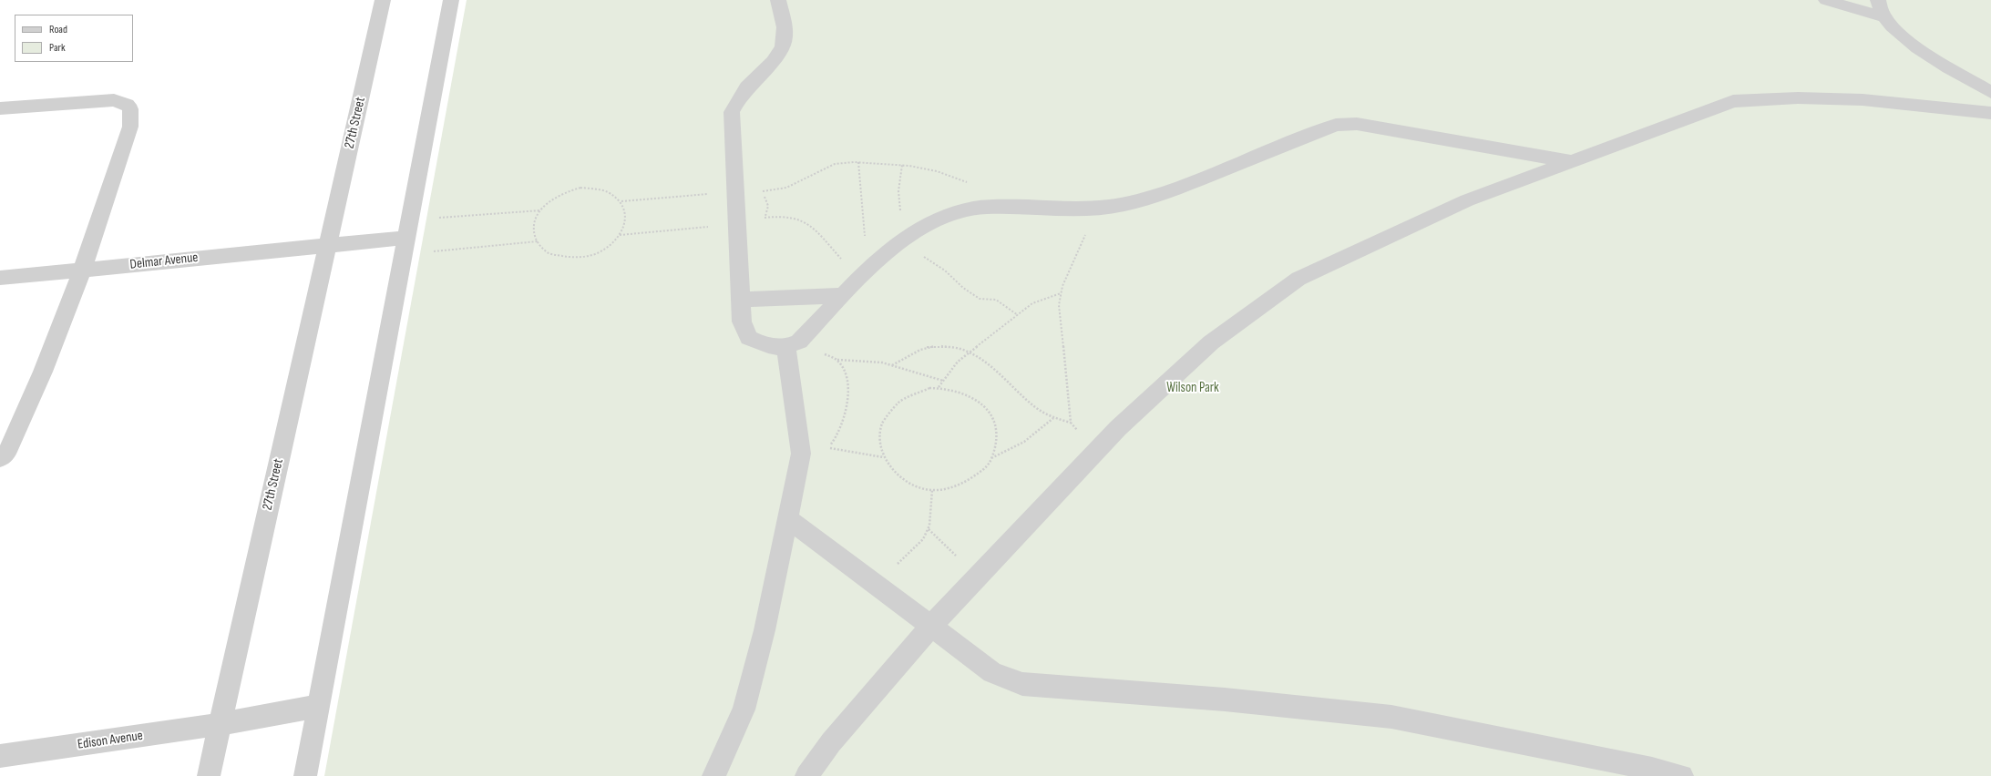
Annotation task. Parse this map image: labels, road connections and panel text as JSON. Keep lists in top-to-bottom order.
{
  "streets": {
    "street": ["27th Street", "Delmar Avenue", "Edison Avenue"]
  },
  "crossings": [
    ["27th Street", "Delmar Avenue"],
    ["27th Street", "Edison Avenue"]
  ],
  "parks": ["Wilson Park"],
  "legend": ["Road", "Park"]
}
